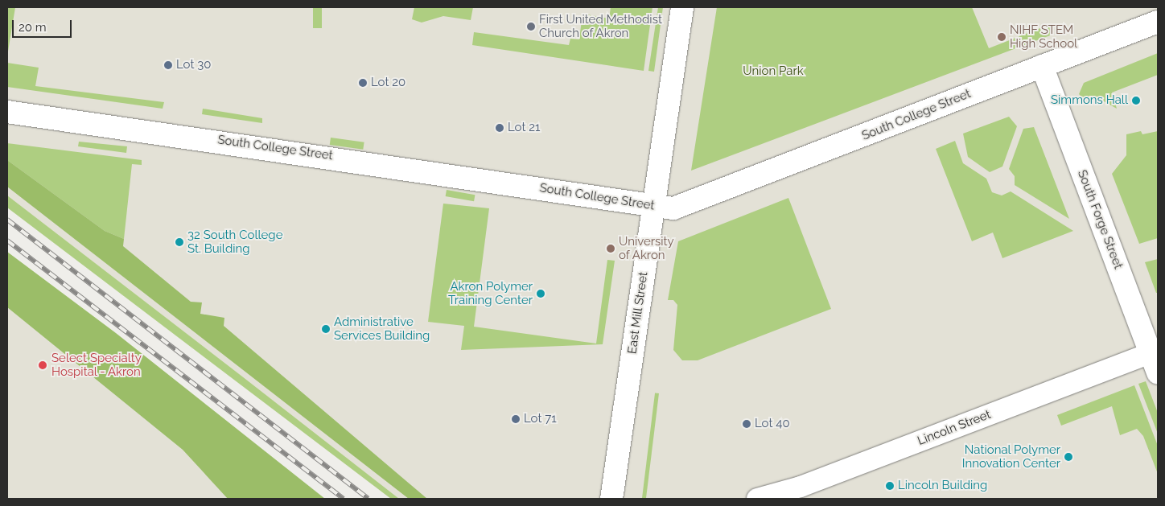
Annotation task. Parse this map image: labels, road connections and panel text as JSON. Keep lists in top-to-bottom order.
{
  "streets": {
    "street": [
      "South College Street",
      "South Forge Street",
      "East Mill Street",
      "Lincoln Street"
    ]
  },
  "crossings": [
    ["South College Street", "South Forge Street"],
    ["South College Street", "East Mill Street"],
    ["South Forge Street", "Lincoln Street"]
  ],
  "parks": ["Union Park"],
  "places": [
    "First United Methodist Church of Akron",
    "NIHF STEM High School",
    "Lot 30",
    "Lot 20",
    "Simmons Hall",
    "Lot 21",
    "32 South College St. Building",
    "University of Akron",
    "Akron Polymer Training Center",
    "Administrative Services Building",
    "Select Specialty Hospital - Akron",
    "Lot 71",
    "Lot 40",
    "National Polymer Innovation Center",
    "Lincoln Building"
  ],
  "scale_bar": "20 m"
}
